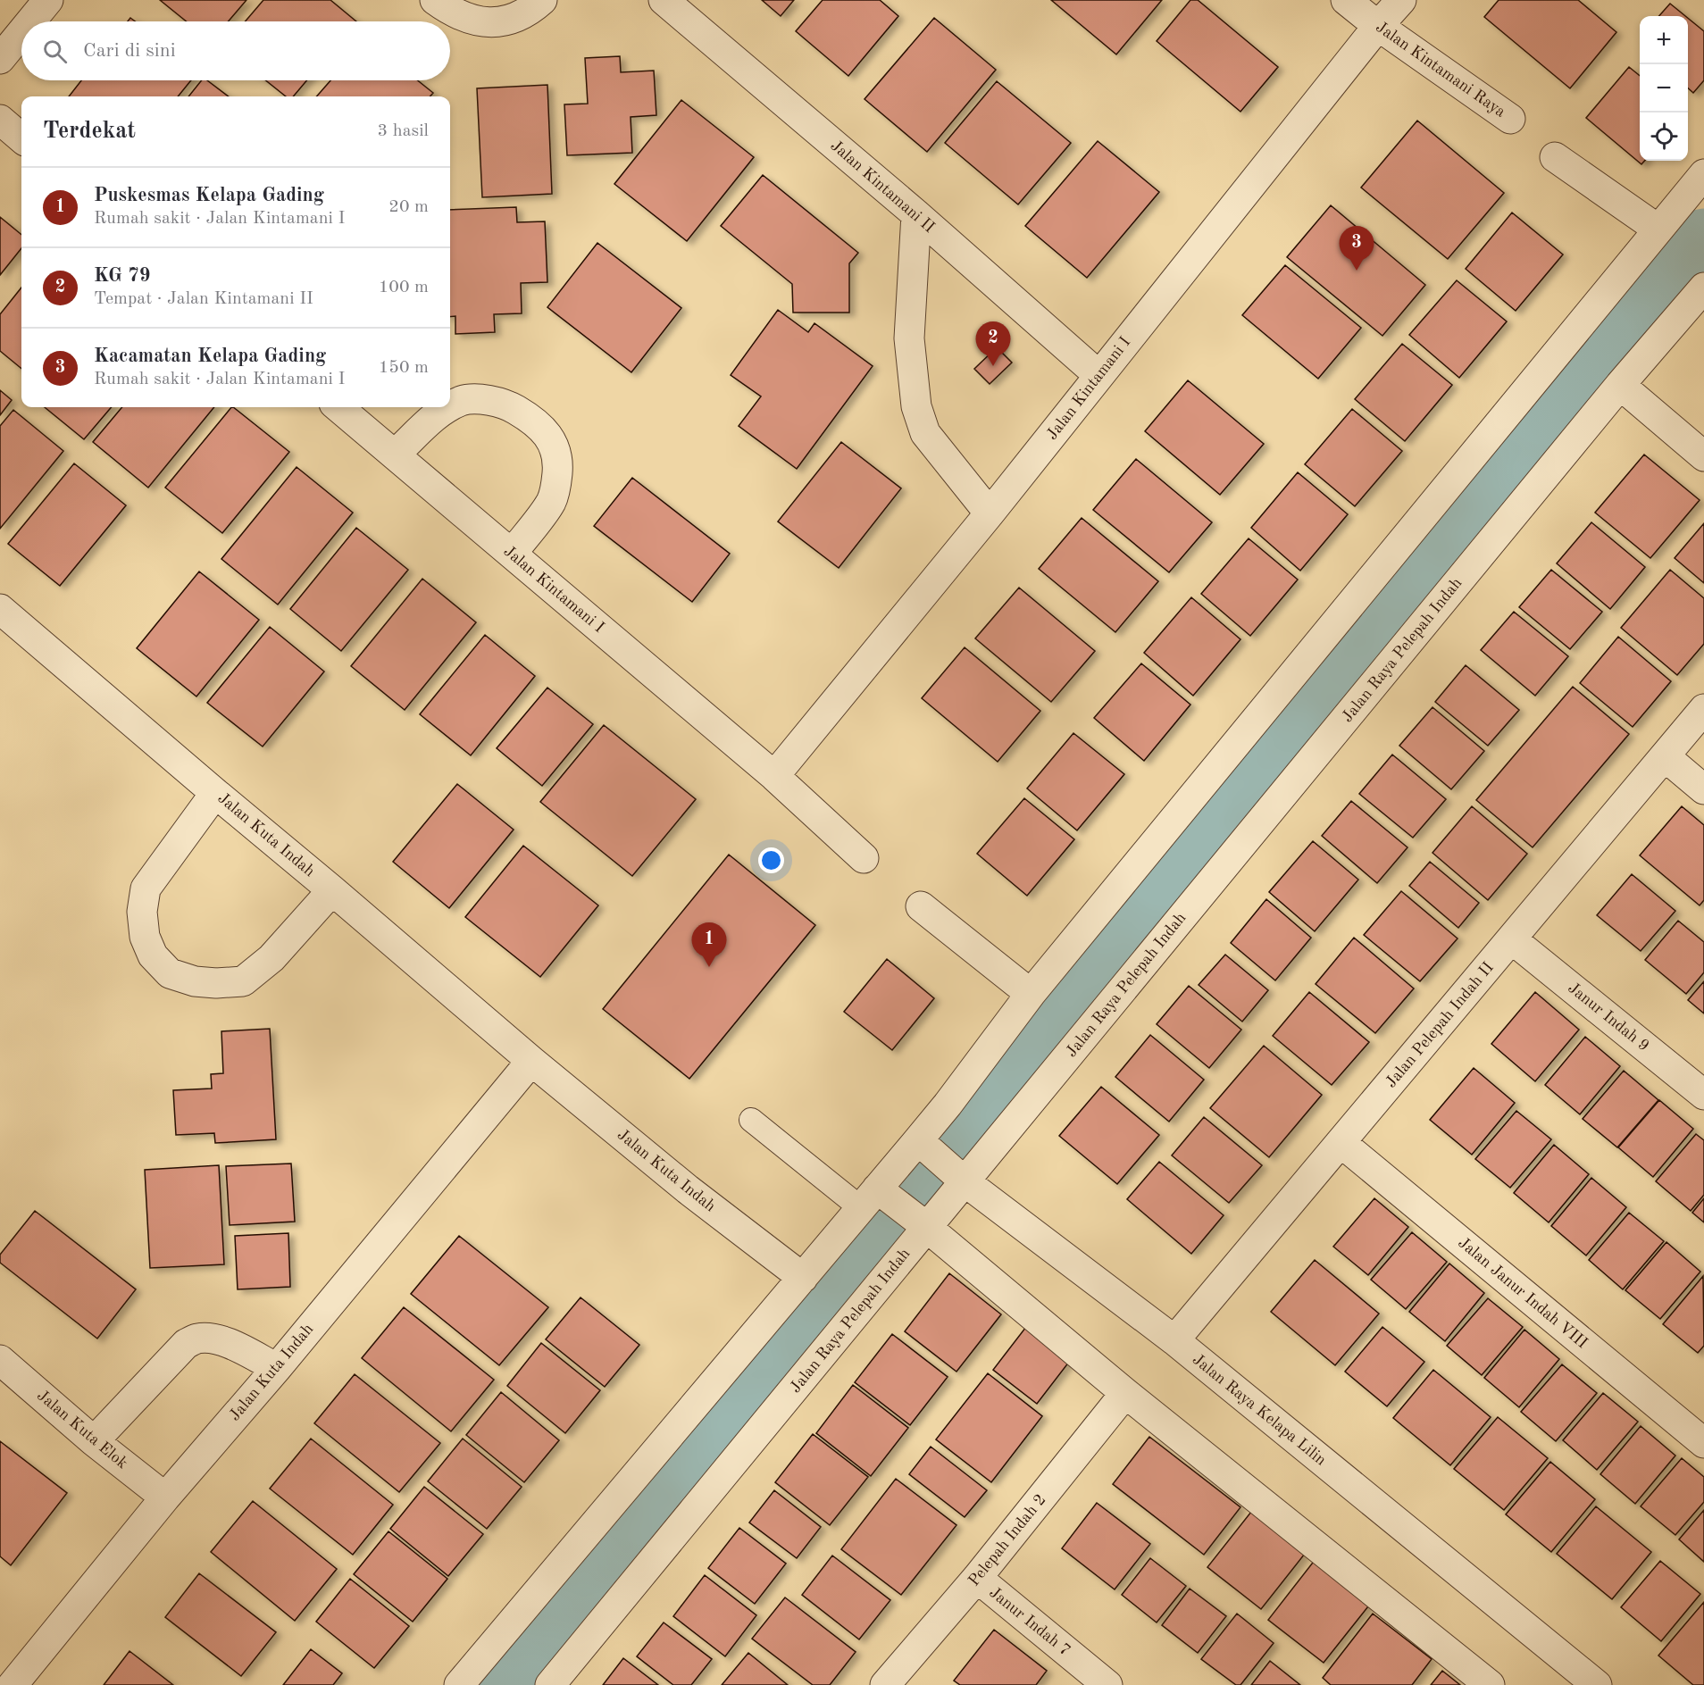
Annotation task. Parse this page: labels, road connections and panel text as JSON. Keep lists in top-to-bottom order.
{
  "streets": {
    "street": [
      "Jalan Kintamani Raya",
      "Jalan Kintamani II",
      "Jalan Kintamani I",
      "Jalan Raya Pelepah Indah",
      "Jalan Kuta Indah",
      "Janur Indah 9",
      "Jalan Pelepah Indah II",
      "Jalan Janur Indah VIII",
      "Jalan Raya Kelapa Lilin",
      "Jalan Kuta Elok",
      "Pelepah Indah 2",
      "Janur Indah 7"
    ]
  },
  "crossings": [
    ["Jalan Kintamani Raya", "Jalan Kintamani I"],
    ["Jalan Kintamani II", "Jalan Kintamani I"],
    ["Jalan Raya Pelepah Indah", "Jalan Raya Kelapa Lilin"],
    ["Jalan Kuta Indah", "Jalan Kuta Elok"],
    ["Janur Indah 9", "Jalan Pelepah Indah II"],
    ["Jalan Pelepah Indah II", "Jalan Janur Indah VIII"],
    ["Jalan Pelepah Indah II", "Jalan Raya Kelapa Lilin"],
    ["Pelepah Indah 2", "Janur Indah 7"]
  ],
  "page": {
    "map_buttons": ["+", "−"],
    "search": "Cari di sini",
    "heading": ["Terdekat", "3 hasil"],
    "list": [
      {
        "mark": "1",
        "name": "Puskesmas Kelapa Gading",
        "note": "Rumah sakit · Jalan Kintamani I",
        "value": "20 m"
      },
      {
        "mark": "2",
        "name": "KG 79",
        "note": "Tempat · Jalan Kintamani II",
        "value": "100 m"
      },
      {
        "mark": "3",
        "name": "Kacamatan Kelapa Gading",
        "note": "Rumah sakit · Jalan Kintamani I",
        "value": "150 m"
      }
    ],
    "pins": ["3", "2", "1"]
  }
}
